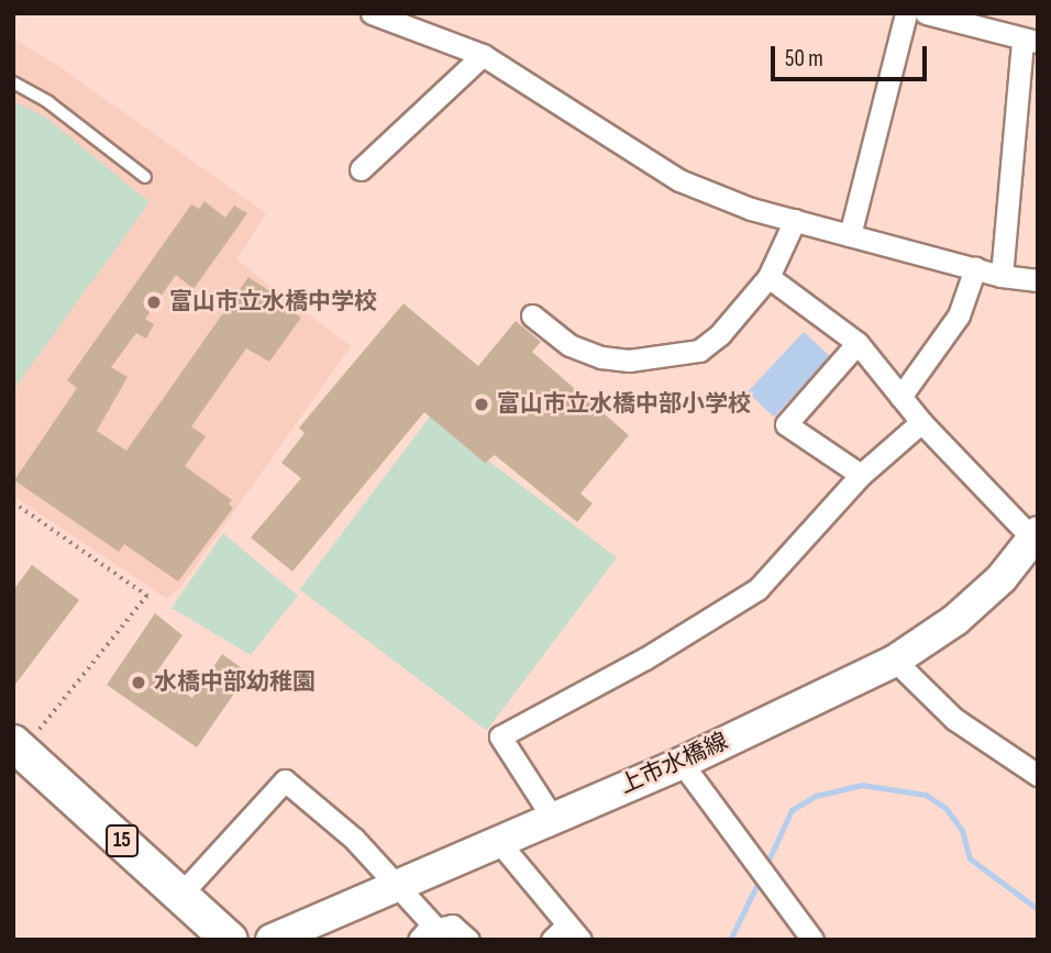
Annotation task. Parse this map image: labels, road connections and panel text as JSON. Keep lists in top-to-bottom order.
{
  "streets": {
    "main road": ["上市水橋線", "15"]
  },
  "places": ["富山市立水橋中学校", "富山市立水橋中部小学校", "水橋中部幼稚園"],
  "scale_bar": "50 m"
}
